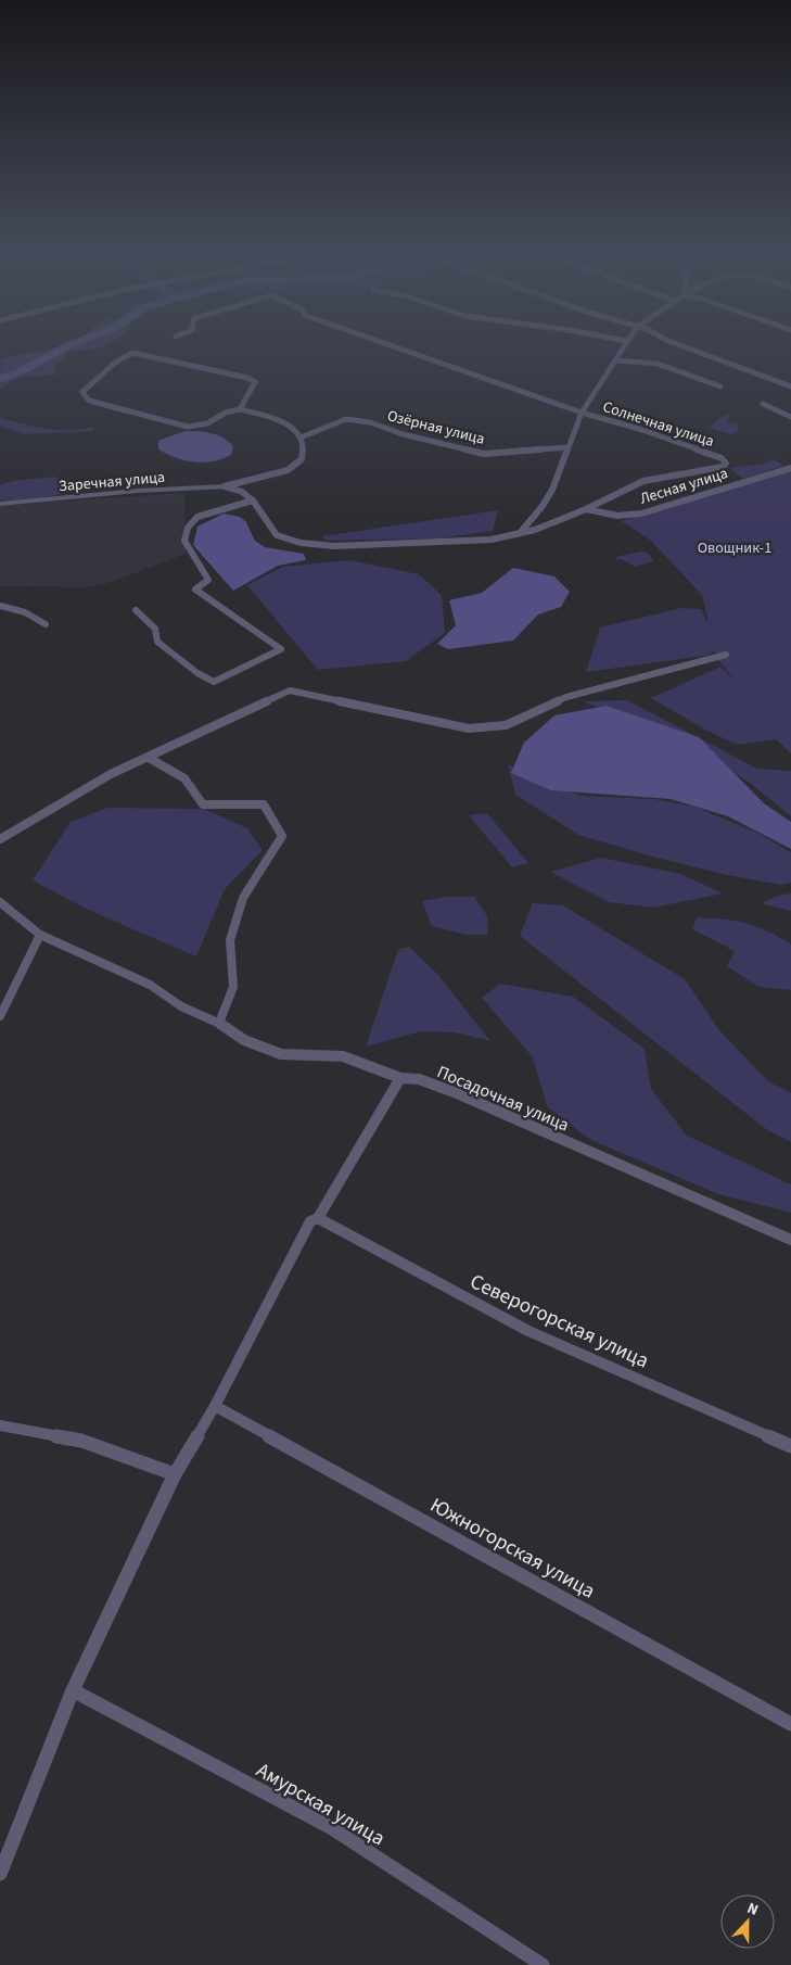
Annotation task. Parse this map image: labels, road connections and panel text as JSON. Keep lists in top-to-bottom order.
{
  "streets": {
    "street": [
      "Солнечная улица",
      "Озёрная улица",
      "Заречная улица",
      "Лесная улица",
      "Посадочная улица",
      "Северогорская улица",
      "Южногорская улица",
      "Амурская улица"
    ]
  },
  "crossings": [
    ["Солнечная улица", "Лесная улица"]
  ],
  "parks": ["Овощник-1"],
  "north": "top"
}
